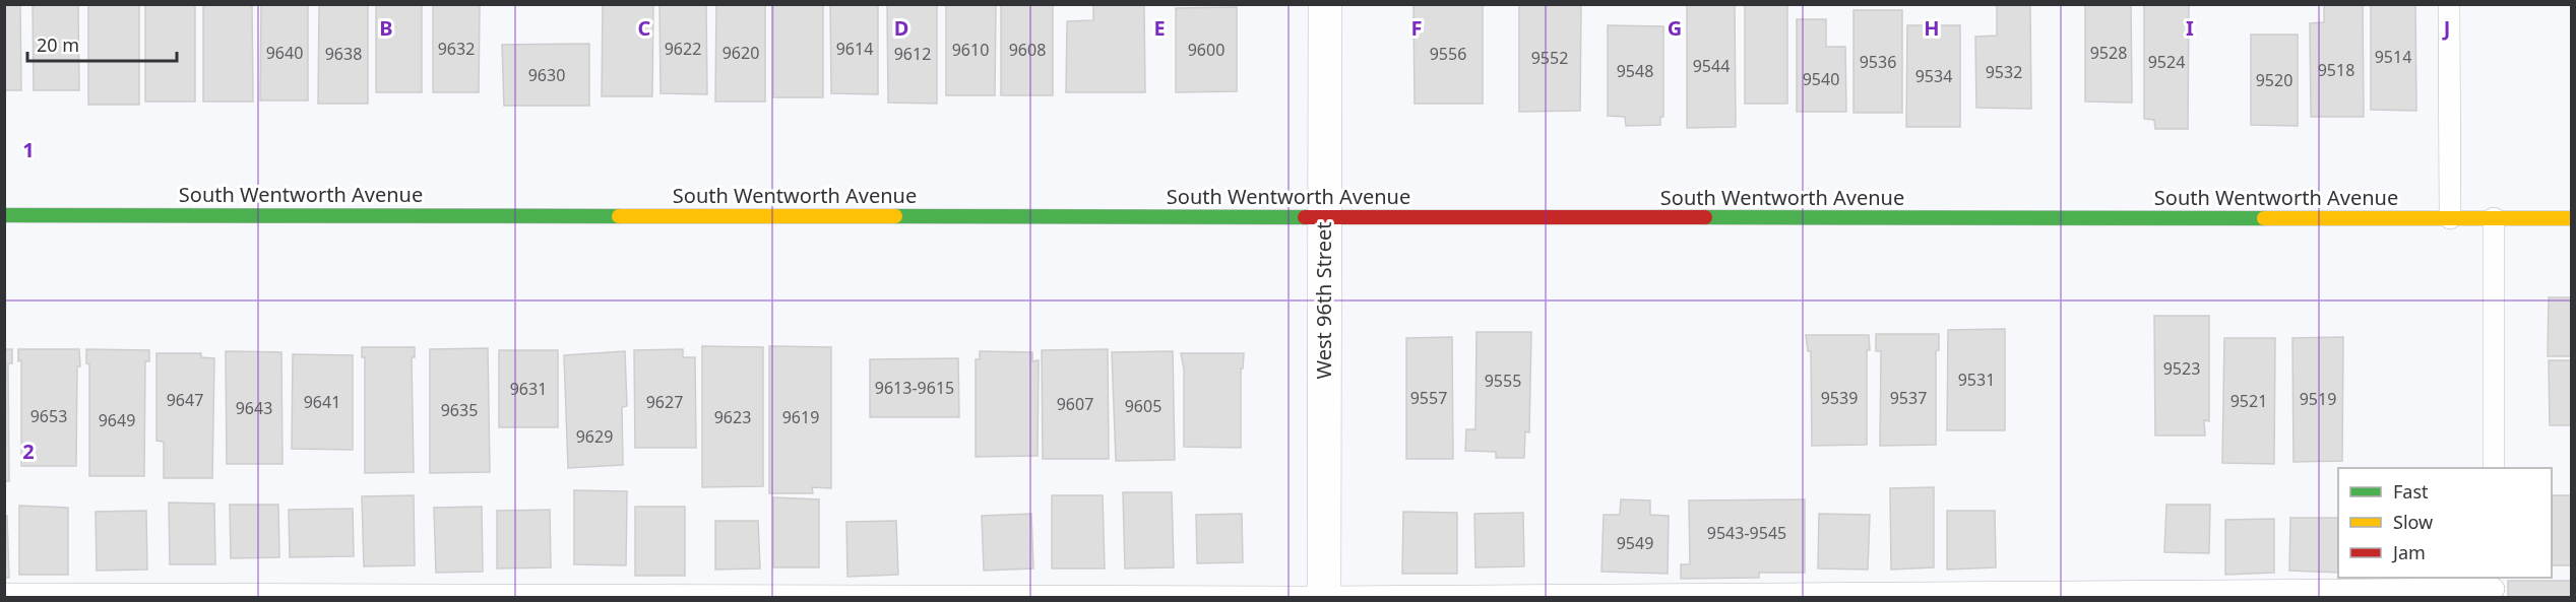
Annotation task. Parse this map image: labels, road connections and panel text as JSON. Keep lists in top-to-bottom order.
{
  "streets": {
    "street": ["South Wentworth Avenue", "West 96th Street"]
  },
  "crossings": [
    ["South Wentworth Avenue", "West 96th Street"]
  ],
  "house_numbers": [
    "9632",
    "9622",
    "9614",
    "9610",
    "9608",
    "9600",
    "9640",
    "9620",
    "9528",
    "9638",
    "9612",
    "9556",
    "9514",
    "9552",
    "9536",
    "9524",
    "9544",
    "9518",
    "9548",
    "9532",
    "9630",
    "9534",
    "9540",
    "9520",
    "9523",
    "9531",
    "9555",
    "9613-9615",
    "9631",
    "9557",
    "9539",
    "9537",
    "9519",
    "9647",
    "9521",
    "9641",
    "9627",
    "9607",
    "9605",
    "9643",
    "9635",
    "9653",
    "9623",
    "9619",
    "9649",
    "9629",
    "9543-9545",
    "9549"
  ],
  "legend": ["Fast", "Slow", "Jam"],
  "scale_bar": "20 m",
  "grid": {
    "columns": [
      "B",
      "C",
      "D",
      "E",
      "F",
      "G",
      "H",
      "I",
      "J"
    ],
    "rows": ["1", "2"]
  }
}
